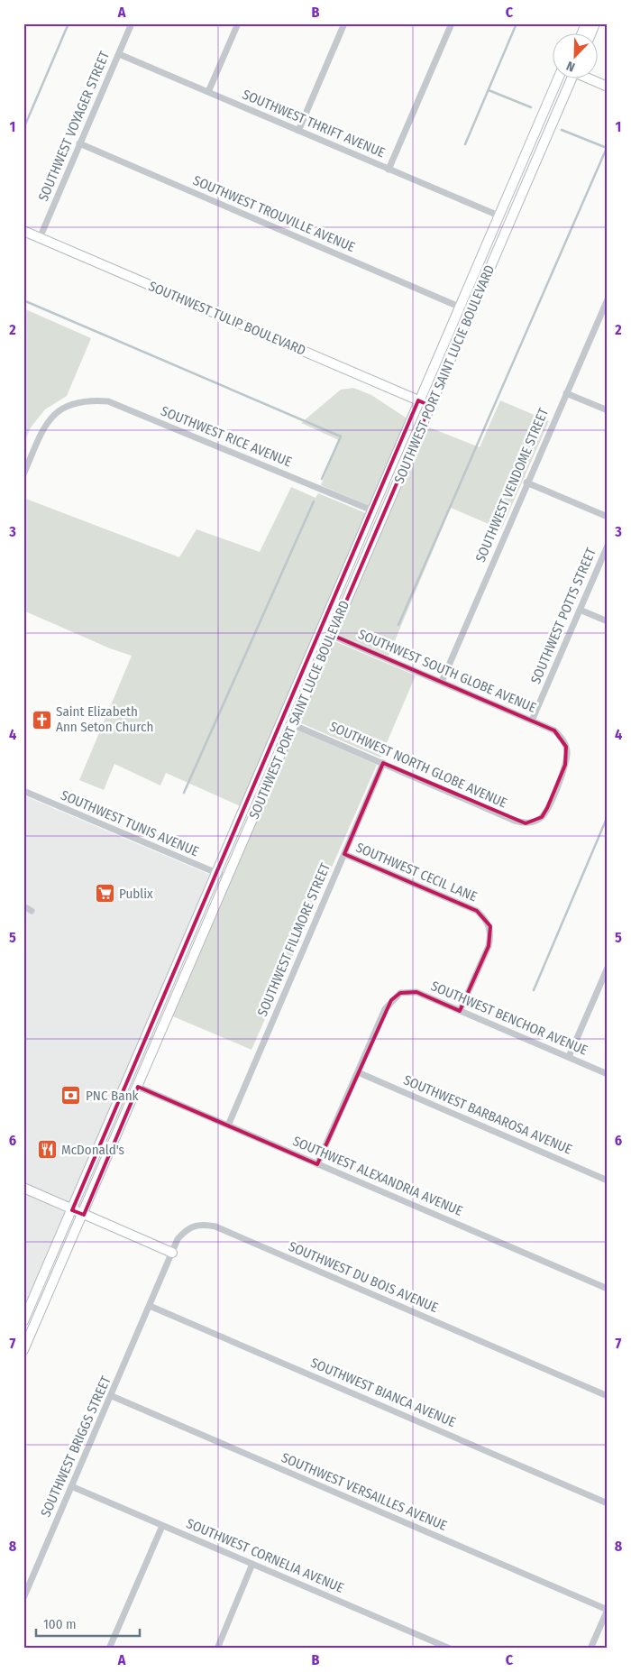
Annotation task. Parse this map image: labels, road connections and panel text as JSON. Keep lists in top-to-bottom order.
{
  "streets": {
    "main road": ["SOUTHWEST TULIP BOULEVARD", "SOUTHWEST PORT SAINT LUCIE BOULEVARD"],
    "street": [
      "SOUTHWEST THRIFT AVENUE",
      "SOUTHWEST VOYAGER STREET",
      "SOUTHWEST TROUVILLE AVENUE",
      "SOUTHWEST RICE AVENUE",
      "SOUTHWEST VENDOME STREET",
      "SOUTHWEST POTTS STREET",
      "SOUTHWEST SOUTH GLOBE AVENUE",
      "SOUTHWEST NORTH GLOBE AVENUE",
      "SOUTHWEST TUNIS AVENUE",
      "SOUTHWEST CECIL LANE",
      "SOUTHWEST FILLMORE STREET",
      "SOUTHWEST BENCHOR AVENUE",
      "SOUTHWEST BARBAROSA AVENUE",
      "SOUTHWEST ALEXANDRIA AVENUE",
      "SOUTHWEST DU BOIS AVENUE",
      "SOUTHWEST BIANCA AVENUE",
      "SOUTHWEST BRIGGS STREET",
      "SOUTHWEST VERSAILLES AVENUE",
      "SOUTHWEST CORNELIA AVENUE"
    ]
  },
  "crossings": [
    ["SOUTHWEST THRIFT AVENUE", "SOUTHWEST VOYAGER STREET"],
    ["SOUTHWEST THRIFT AVENUE", "SOUTHWEST PORT SAINT LUCIE BOULEVARD"],
    ["SOUTHWEST VOYAGER STREET", "SOUTHWEST TROUVILLE AVENUE"],
    ["SOUTHWEST VOYAGER STREET", "SOUTHWEST TULIP BOULEVARD"],
    ["SOUTHWEST TROUVILLE AVENUE", "SOUTHWEST PORT SAINT LUCIE BOULEVARD"],
    ["SOUTHWEST TULIP BOULEVARD", "SOUTHWEST PORT SAINT LUCIE BOULEVARD"],
    ["SOUTHWEST PORT SAINT LUCIE BOULEVARD", "SOUTHWEST RICE AVENUE"],
    ["SOUTHWEST PORT SAINT LUCIE BOULEVARD", "SOUTHWEST SOUTH GLOBE AVENUE"],
    ["SOUTHWEST PORT SAINT LUCIE BOULEVARD", "SOUTHWEST NORTH GLOBE AVENUE"],
    ["SOUTHWEST PORT SAINT LUCIE BOULEVARD", "SOUTHWEST TUNIS AVENUE"],
    ["SOUTHWEST PORT SAINT LUCIE BOULEVARD", "SOUTHWEST ALEXANDRIA AVENUE"],
    ["SOUTHWEST VENDOME STREET", "SOUTHWEST SOUTH GLOBE AVENUE"],
    ["SOUTHWEST POTTS STREET", "SOUTHWEST SOUTH GLOBE AVENUE"],
    ["SOUTHWEST SOUTH GLOBE AVENUE", "SOUTHWEST NORTH GLOBE AVENUE"],
    ["SOUTHWEST NORTH GLOBE AVENUE", "SOUTHWEST FILLMORE STREET"],
    ["SOUTHWEST CECIL LANE", "SOUTHWEST FILLMORE STREET"],
    ["SOUTHWEST CECIL LANE", "SOUTHWEST BENCHOR AVENUE"],
    ["SOUTHWEST FILLMORE STREET", "SOUTHWEST ALEXANDRIA AVENUE"],
    ["SOUTHWEST BENCHOR AVENUE", "SOUTHWEST BARBAROSA AVENUE"],
    ["SOUTHWEST DU BOIS AVENUE", "SOUTHWEST BIANCA AVENUE"],
    ["SOUTHWEST DU BOIS AVENUE", "SOUTHWEST BRIGGS STREET"],
    ["SOUTHWEST BIANCA AVENUE", "SOUTHWEST BRIGGS STREET"],
    ["SOUTHWEST BRIGGS STREET", "SOUTHWEST VERSAILLES AVENUE"],
    ["SOUTHWEST BRIGGS STREET", "SOUTHWEST CORNELIA AVENUE"]
  ],
  "places": {
    "church": ["Saint Elizabeth Ann Seton Church"],
    "supermarket": ["Publix"],
    "bank": ["PNC Bank"],
    "restaurant": ["McDonald's"]
  },
  "scale_bar": "100 m",
  "north": "bottom left",
  "grid": {
    "columns": ["A", "B", "C"],
    "rows": [
      "1",
      "2",
      "3",
      "4",
      "5",
      "6",
      "7",
      "8"
    ]
  }
}
